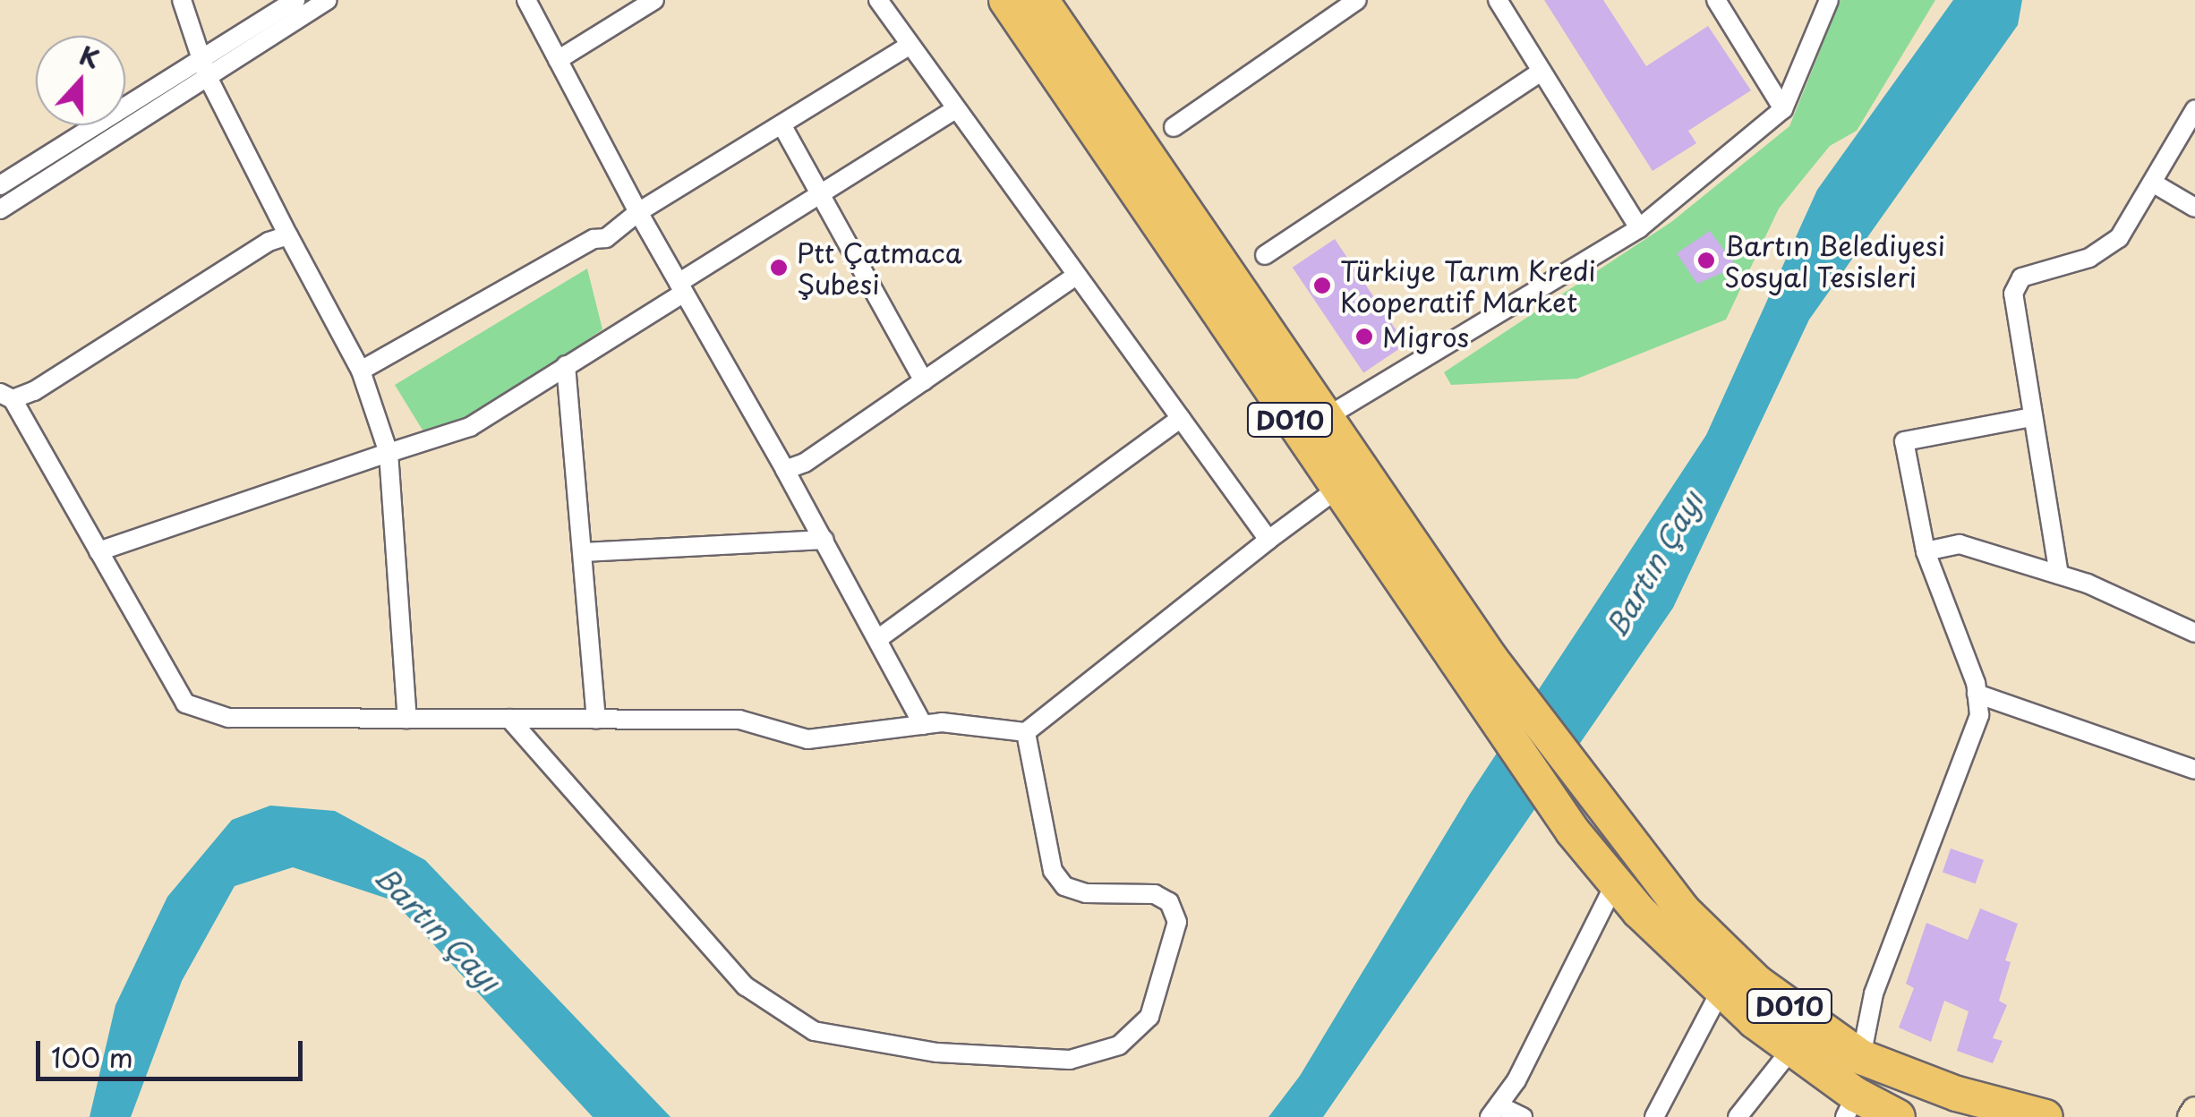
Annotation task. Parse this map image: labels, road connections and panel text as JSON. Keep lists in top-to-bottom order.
{
  "streets": {
    "highway": ["D010"]
  },
  "water": ["Bartın Çayı"],
  "places": [
    "Bartın Belediyesi Sosyal Tesisleri",
    "Ptt Çatmaca Şubesi",
    "Türkiye Tarım Kredi Kooperatif Market",
    "Migros"
  ],
  "scale_bar": "100 m",
  "north": "top"
}
